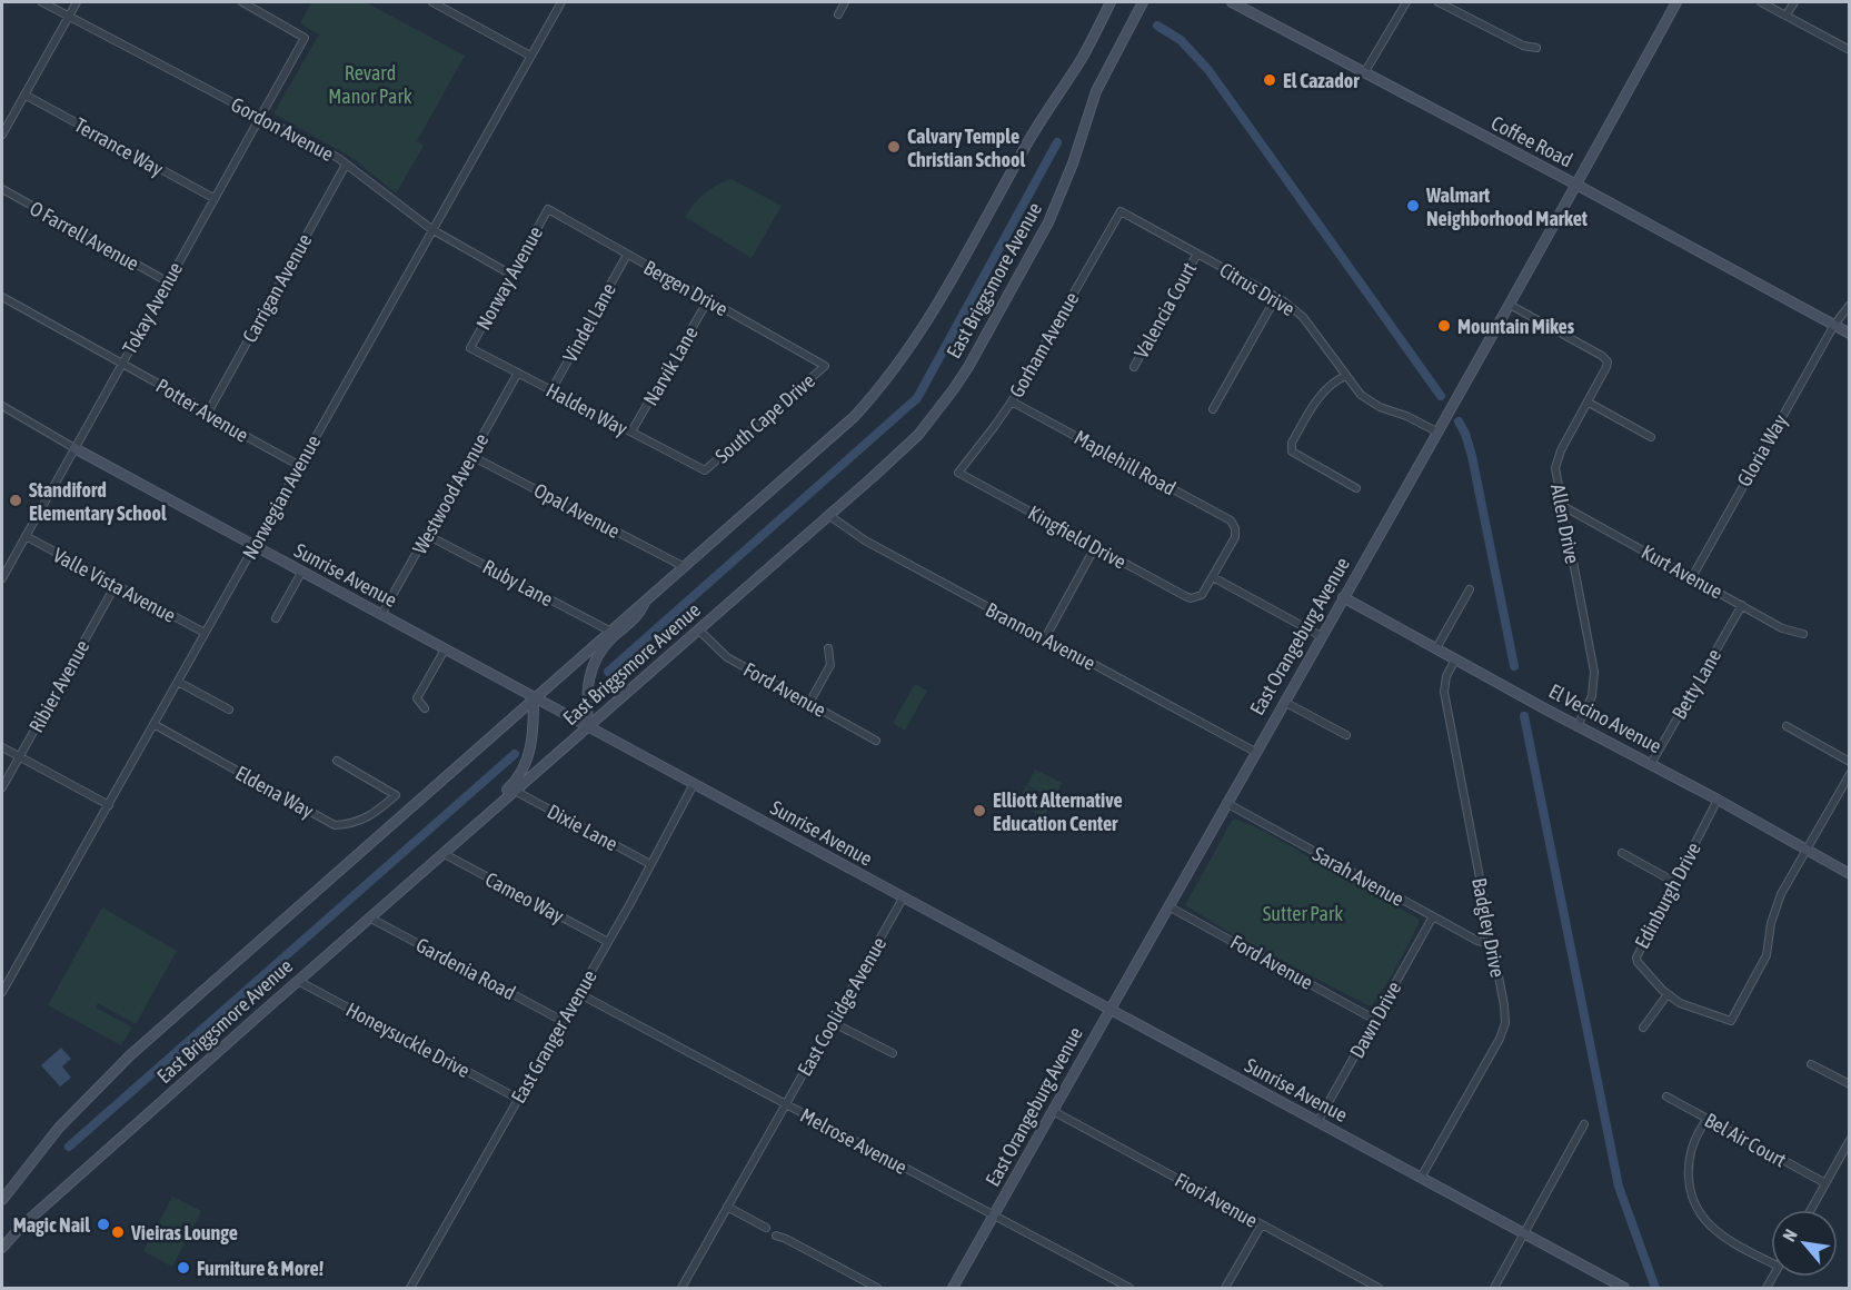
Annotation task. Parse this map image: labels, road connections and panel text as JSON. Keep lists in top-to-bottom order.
{
  "streets": {
    "main road": [
      "Coffee Road",
      "East Briggsmore Avenue",
      "Sunrise Avenue",
      "East Orangeburg Avenue",
      "El Vecino Avenue"
    ],
    "street": [
      "Gordon Avenue",
      "Terrance Way",
      "O Farrell Avenue",
      "Norway Avenue",
      "Carrigan Avenue",
      "Bergen Drive",
      "Citrus Drive",
      "Tokay Avenue",
      "Valencia Court",
      "Vindel Lane",
      "Gorham Avenue",
      "Narvik Lane",
      "Halden Way",
      "Potter Avenue",
      "South Cape Drive",
      "Gloria Way",
      "Maplehill Road",
      "Westwood Avenue",
      "Norwegian Avenue",
      "Opal Avenue",
      "Allen Drive",
      "Kingfield Drive",
      "Kurt Avenue",
      "Ruby Lane",
      "Valle Vista Avenue",
      "Brannon Avenue",
      "Betty Lane",
      "Ribier Avenue",
      "Ford Avenue",
      "Eldena Way",
      "Dixie Lane",
      "Sarah Avenue",
      "Edinburgh Drive",
      "Cameo Way",
      "Badgley Drive",
      "Gardenia Road",
      "East Coolidge Avenue",
      "Dawn Drive",
      "East Granger Avenue",
      "Honeysuckle Drive",
      "Bel Air Court",
      "Melrose Avenue",
      "Fiori Avenue"
    ]
  },
  "crossings": [
    ["Gordon Avenue", "Norway Avenue"],
    ["Gordon Avenue", "Carrigan Avenue"],
    ["Gordon Avenue", "Tokay Avenue"],
    ["Gordon Avenue", "Norwegian Avenue"],
    ["Coffee Road", "Gloria Way"],
    ["Coffee Road", "East Orangeburg Avenue"],
    ["Terrance Way", "Tokay Avenue"],
    ["O Farrell Avenue", "Tokay Avenue"],
    ["Norway Avenue", "Bergen Drive"],
    ["Norway Avenue", "Halden Way"],
    ["East Briggsmore Avenue", "Opal Avenue"],
    ["East Briggsmore Avenue", "Sunrise Avenue"],
    ["East Briggsmore Avenue", "Ruby Lane"],
    ["East Briggsmore Avenue", "Brannon Avenue"],
    ["East Briggsmore Avenue", "Ford Avenue"],
    ["East Briggsmore Avenue", "Dixie Lane"],
    ["East Briggsmore Avenue", "Cameo Way"],
    ["East Briggsmore Avenue", "Gardenia Road"],
    ["East Briggsmore Avenue", "Honeysuckle Drive"],
    ["Carrigan Avenue", "Potter Avenue"],
    ["Bergen Drive", "Vindel Lane"],
    ["Bergen Drive", "Narvik Lane"],
    ["Bergen Drive", "South Cape Drive"],
    ["Citrus Drive", "Valencia Court"],
    ["Citrus Drive", "Gorham Avenue"],
    ["Citrus Drive", "East Orangeburg Avenue"],
    ["Tokay Avenue", "Potter Avenue"],
    ["Tokay Avenue", "Sunrise Avenue"],
    ["Tokay Avenue", "Valle Vista Avenue"],
    ["Vindel Lane", "Halden Way"],
    ["Gorham Avenue", "Maplehill Road"],
    ["Gorham Avenue", "Kingfield Drive"],
    ["Narvik Lane", "Halden Way"],
    ["Halden Way", "South Cape Drive"],
    ["Halden Way", "Westwood Avenue"],
    ["Potter Avenue", "Norwegian Avenue"],
    ["Gloria Way", "Kurt Avenue"],
    ["Maplehill Road", "Kingfield Drive"],
    ["Westwood Avenue", "Opal Avenue"],
    ["Westwood Avenue", "Sunrise Avenue"],
    ["Westwood Avenue", "Ruby Lane"],
    ["Norwegian Avenue", "Sunrise Avenue"],
    ["Norwegian Avenue", "Valle Vista Avenue"],
    ["Norwegian Avenue", "Eldena Way"],
    ["Allen Drive", "Kurt Avenue"],
    ["Allen Drive", "East Orangeburg Avenue"],
    ["Allen Drive", "El Vecino Avenue"],
    ["Kurt Avenue", "Betty Lane"],
    ["Sunrise Avenue", "East Orangeburg Avenue"],
    ["Sunrise Avenue", "Badgley Drive"],
    ["Sunrise Avenue", "East Coolidge Avenue"],
    ["Sunrise Avenue", "Dawn Drive"],
    ["Sunrise Avenue", "East Granger Avenue"],
    ["Valle Vista Avenue", "Ribier Avenue"],
    ["Brannon Avenue", "East Orangeburg Avenue"],
    ["East Orangeburg Avenue", "Ford Avenue"],
    ["East Orangeburg Avenue", "El Vecino Avenue"],
    ["East Orangeburg Avenue", "Sarah Avenue"],
    ["East Orangeburg Avenue", "Melrose Avenue"],
    ["East Orangeburg Avenue", "Fiori Avenue"],
    ["Betty Lane", "El Vecino Avenue"],
    ["Ford Avenue", "Dawn Drive"],
    ["El Vecino Avenue", "Edinburgh Drive"],
    ["El Vecino Avenue", "Badgley Drive"],
    ["Dixie Lane", "East Granger Avenue"],
    ["Sarah Avenue", "Badgley Drive"],
    ["Sarah Avenue", "Dawn Drive"],
    ["Cameo Way", "East Granger Avenue"],
    ["Gardenia Road", "East Granger Avenue"],
    ["East Coolidge Avenue", "Melrose Avenue"],
    ["East Granger Avenue", "Honeysuckle Drive"],
    ["East Granger Avenue", "Melrose Avenue"]
  ],
  "parks": ["Revard Manor Park", "Sutter Park"],
  "places": [
    "El Cazador",
    "Calvary Temple Christian School",
    "Walmart Neighborhood Market",
    "Mountain Mikes",
    "Standiford Elementary School",
    "Elliott Alternative Education Center",
    "Magic Nail",
    "Vieiras Lounge",
    "Furniture & More!"
  ],
  "north": "top left"
}
